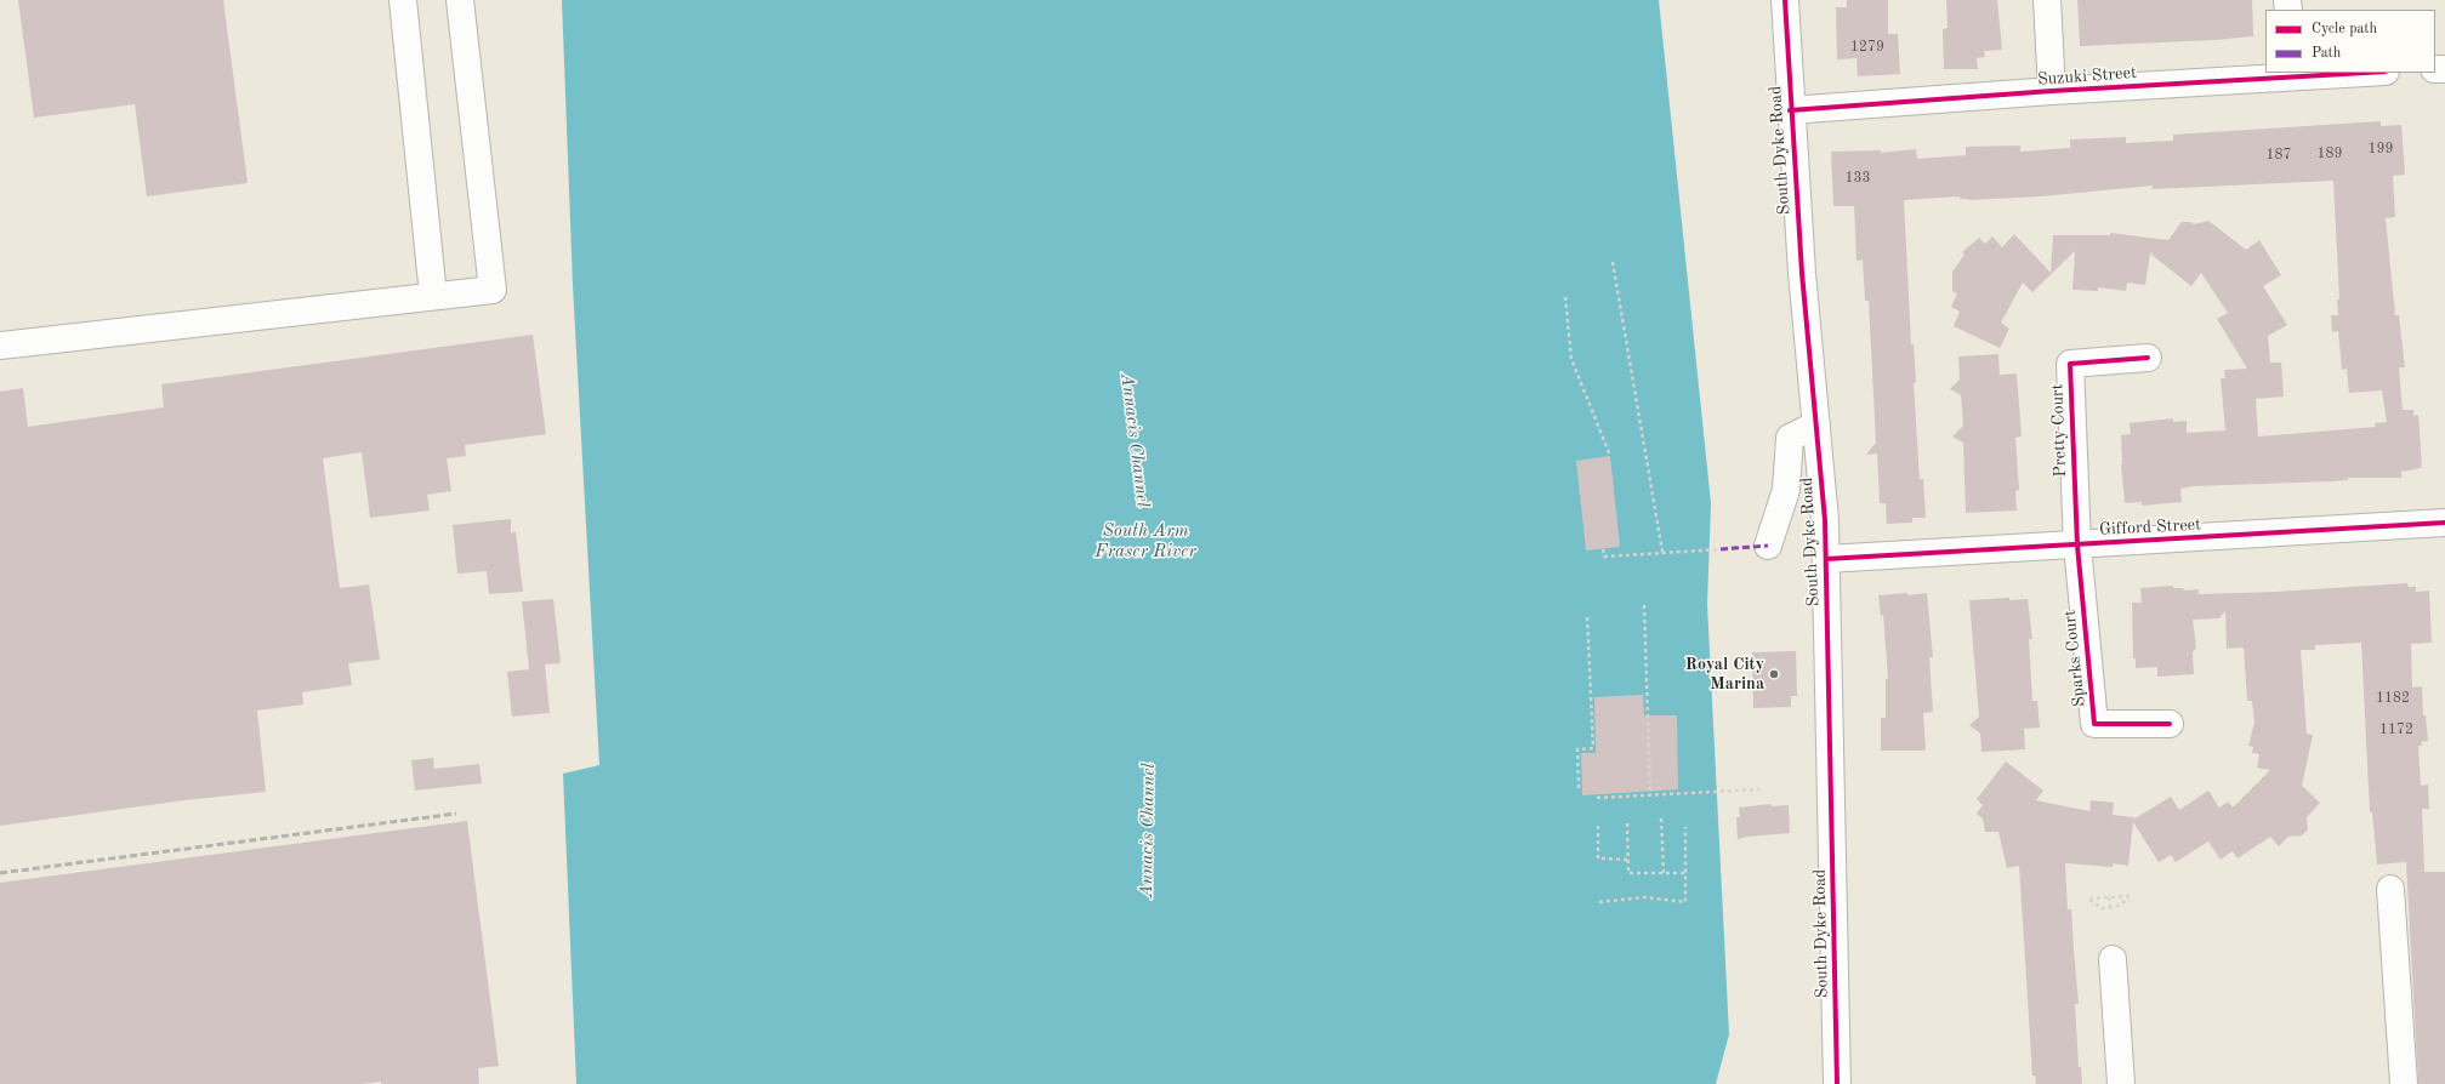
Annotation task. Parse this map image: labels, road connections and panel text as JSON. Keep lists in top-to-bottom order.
{
  "streets": {
    "street": [
      "Suzuki Street",
      "South Dyke Road",
      "Pretty Court",
      "Gifford Street",
      "Sparks Court"
    ]
  },
  "crossings": [
    ["Suzuki Street", "South Dyke Road"],
    ["South Dyke Road", "Gifford Street"],
    ["Pretty Court", "Gifford Street"],
    ["Pretty Court", "Sparks Court"],
    ["Gifford Street", "Sparks Court"]
  ],
  "water": ["Annacis Channel", "South Arm Fraser River"],
  "places": ["Royal City Marina"],
  "house_numbers": [
    "1279",
    "199",
    "189",
    "187",
    "133",
    "1182",
    "1172"
  ],
  "legend": ["Cycle path", "Path"]
}
